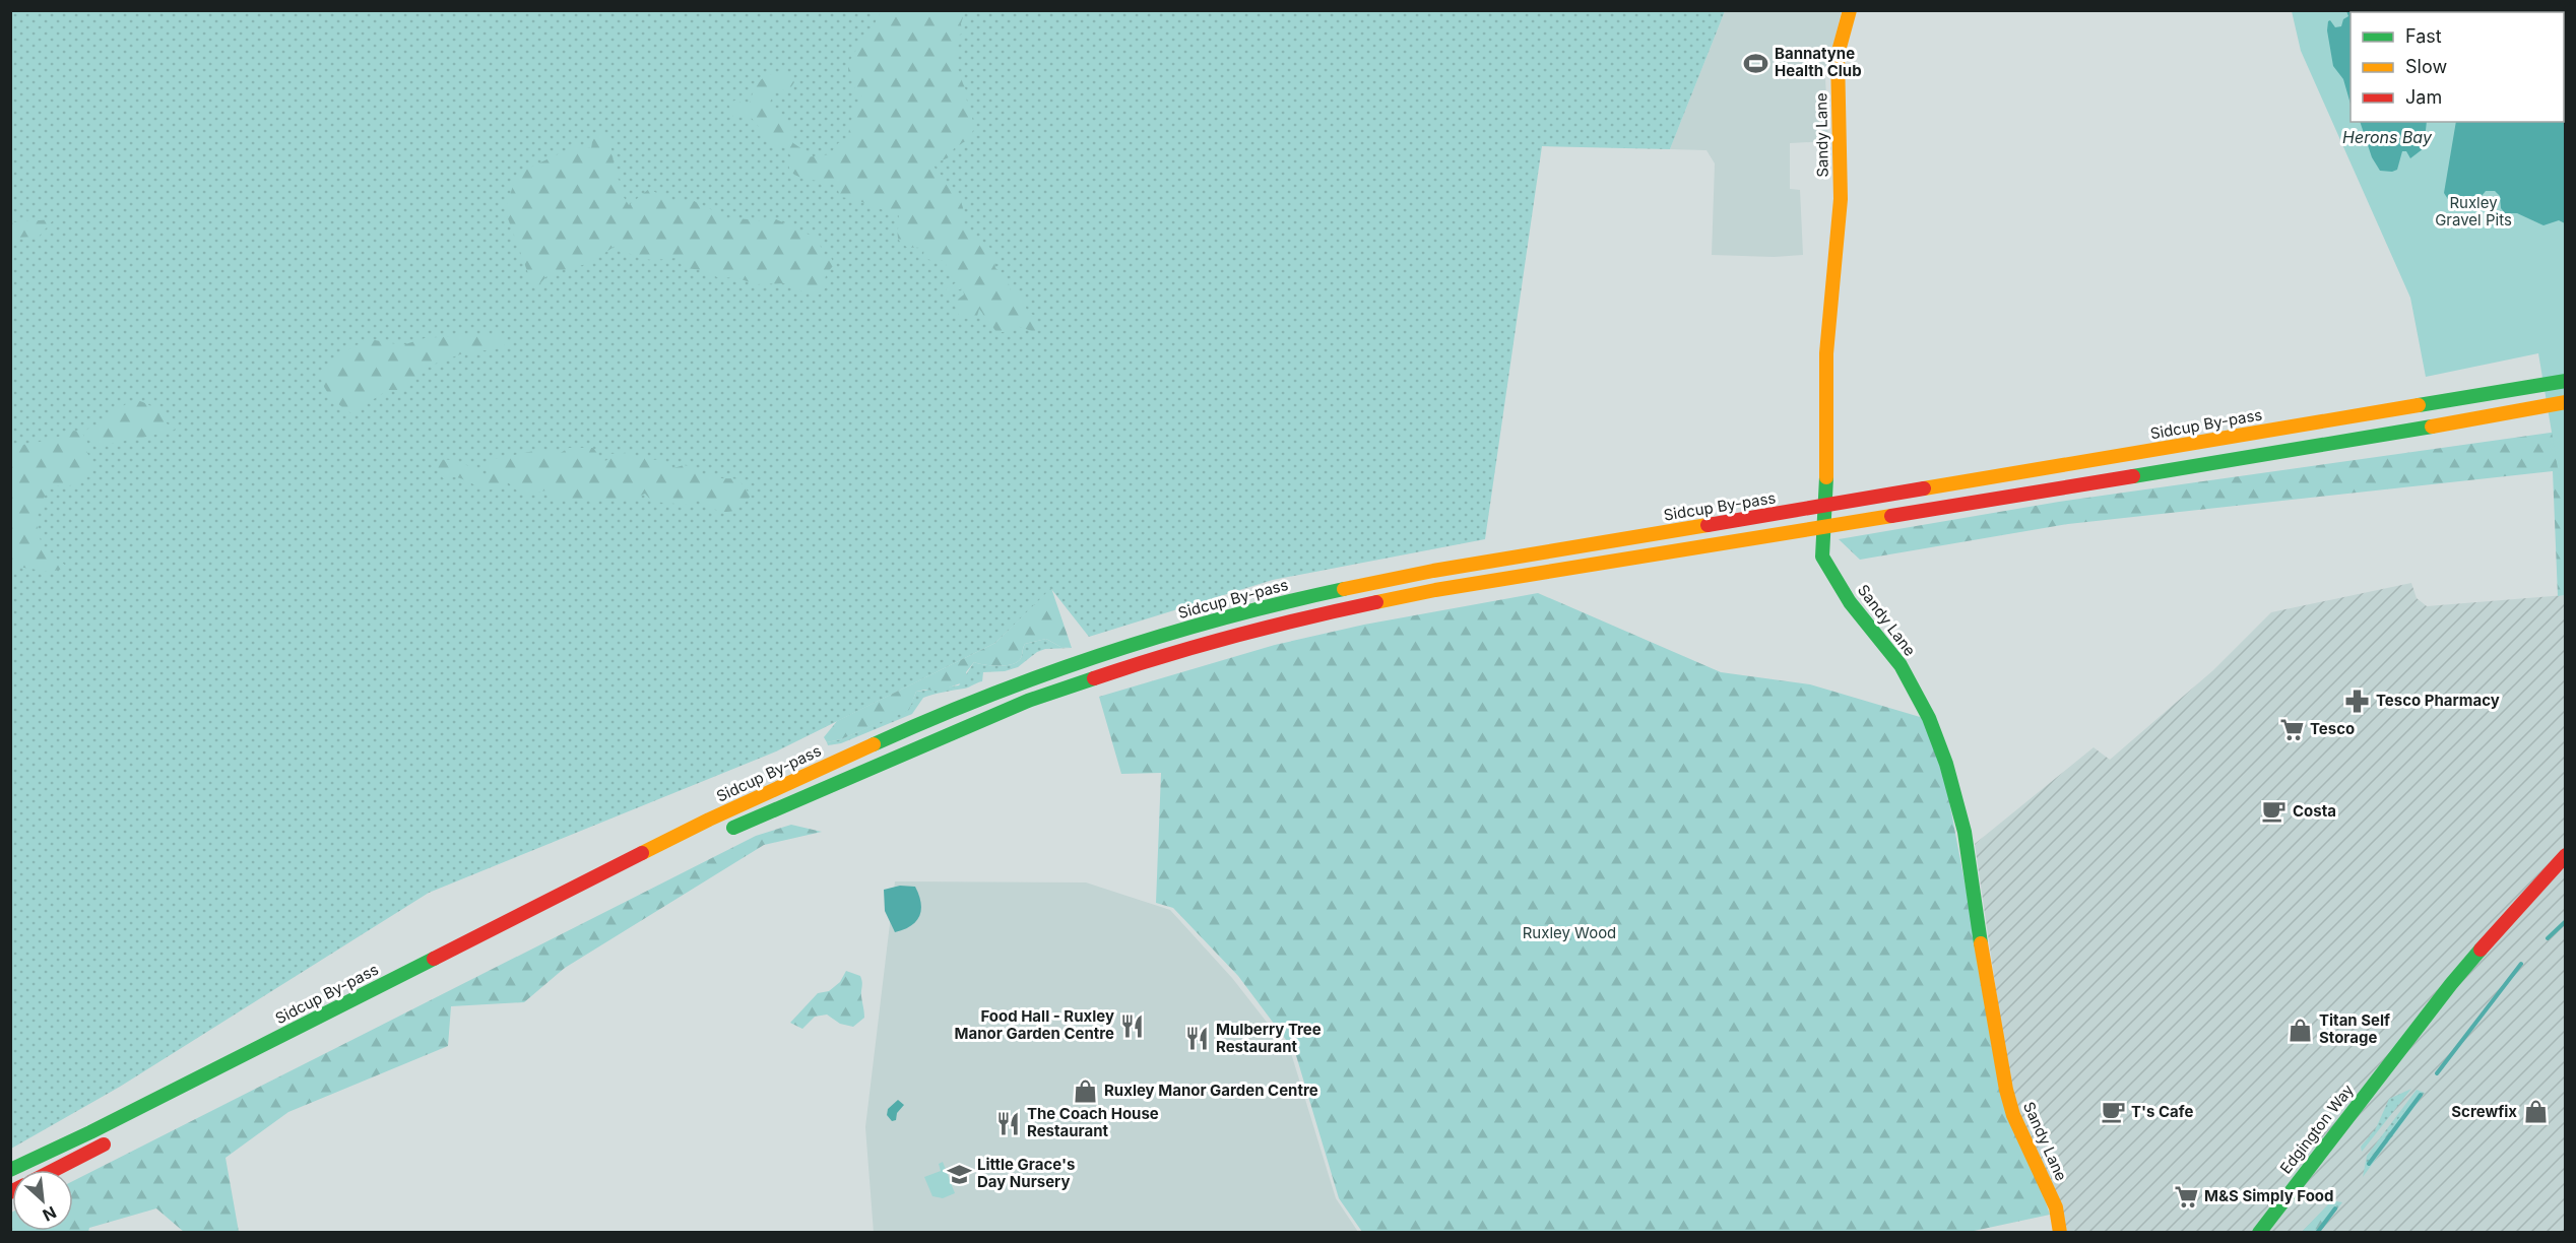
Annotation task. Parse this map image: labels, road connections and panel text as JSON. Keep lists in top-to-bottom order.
{
  "streets": {
    "main road": ["Sandy Lane", "Sidcup By-pass", "Edgington Way"]
  },
  "water": ["Herons Bay"],
  "parks": ["Ruxley Gravel Pits", "Ruxley Wood"],
  "places": {
    "sports": ["Bannatyne Health Club"],
    "pharmacy": ["Tesco Pharmacy"],
    "supermarket": ["Tesco", "M&S Simply Food"],
    "cafe": ["Costa", "T's Cafe"],
    "restaurant": ["Food Hall - Ruxley Manor Garden Centre", "Mulberry Tree Restaurant", "The Coach House Restaurant"],
    "shop": ["Titan Self Storage", "Ruxley Manor Garden Centre", "Screwfix"],
    "school or university": ["Little Grace's Day Nursery"]
  },
  "legend": ["Fast", "Slow", "Jam"],
  "north": "bottom right"
}
